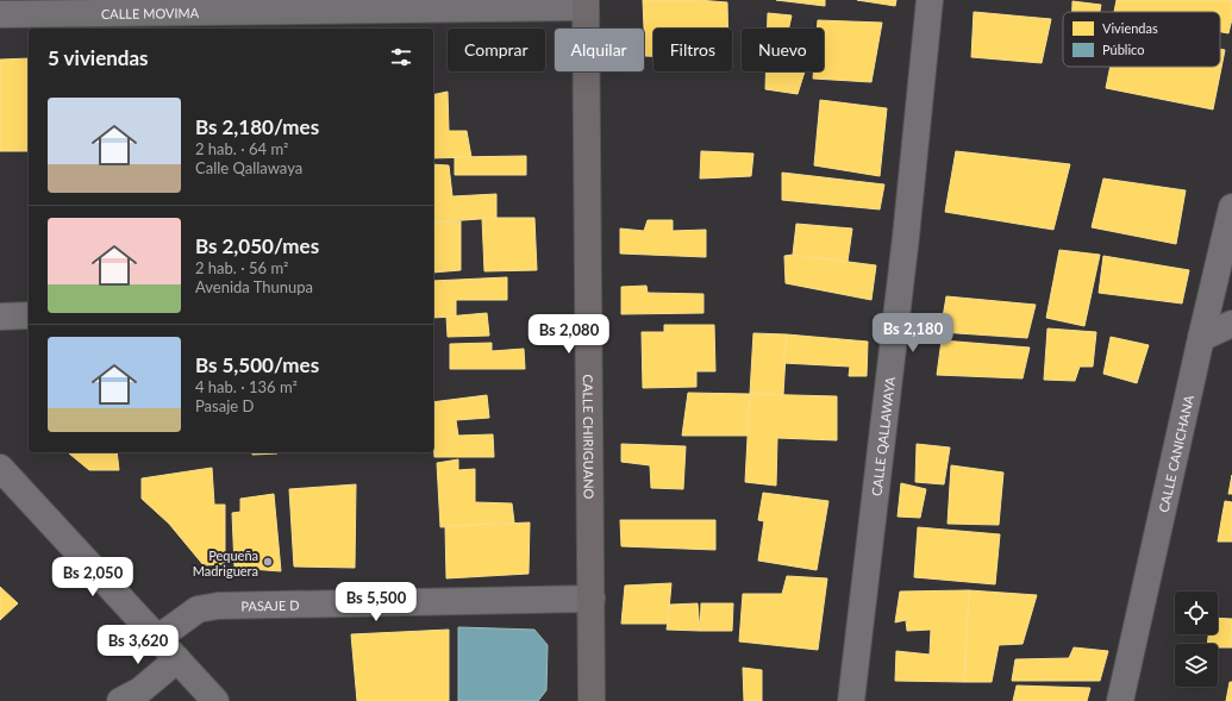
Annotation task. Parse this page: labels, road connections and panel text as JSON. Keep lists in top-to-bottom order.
{
  "streets": {
    "main road": ["CALLE CHIRIGUANO"],
    "street": [
      "CALLE MOVIMA",
      "CALLE QALLAWAYA",
      "CALLE CANICHANA",
      "PASAJE D"
    ]
  },
  "crossings": [
    ["CALLE MOVIMA", "CALLE CHIRIGUANO"],
    ["CALLE CHIRIGUANO", "PASAJE D"]
  ],
  "places": ["Pequeña Madriguera"],
  "legend": ["Viviendas", "Público"],
  "page": {
    "chip": [
      "Comprar",
      "Alquilar",
      "Filtros",
      "Nuevo"
    ],
    "heading": "5 viviendas",
    "list": [
      {
        "name": "Bs 2,180/mes",
        "note": "2 hab. · 64 m² · Calle Qallawaya"
      },
      {
        "name": "Bs 2,050/mes",
        "note": "2 hab. · 56 m² · Avenida Thunupa"
      },
      {
        "name": "Bs 5,500/mes",
        "note": "4 hab. · 136 m² · Pasaje D"
      }
    ],
    "price": [
      "Bs 2,180",
      "Bs 2,080",
      "Bs 2,050",
      "Bs 5,500",
      "Bs 3,620"
    ]
  }
}
